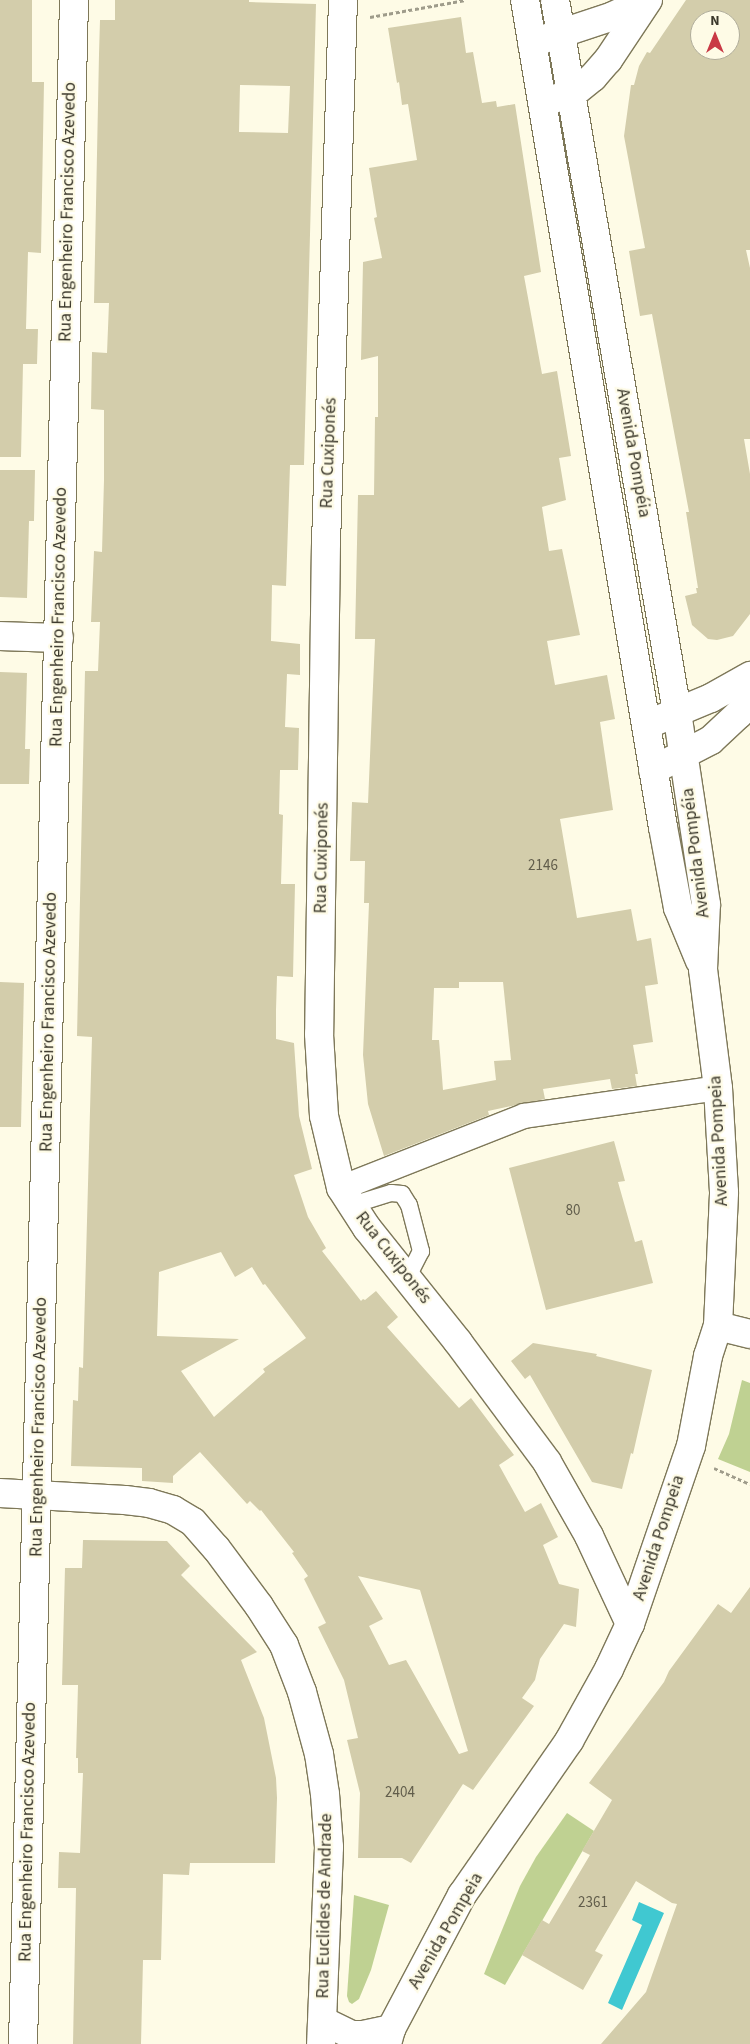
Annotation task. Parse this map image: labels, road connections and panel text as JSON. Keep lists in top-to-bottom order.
{
  "streets": {
    "street": [
      "Rua Engenheiro Francisco Azevedo",
      "Rua Cuxiponés",
      "Avenida Pompéia",
      "Avenida Pompeia",
      "Rua Euclides de Andrade"
    ]
  },
  "crossings": [
    ["Rua Engenheiro Francisco Azevedo", "Rua Euclides de Andrade"],
    ["Rua Cuxiponés", "Avenida Pompeia"],
    ["Avenida Pompéia", "Avenida Pompeia"]
  ],
  "house_numbers": [
    "2146",
    "80",
    "2404",
    "2361"
  ],
  "north": "top"
}
